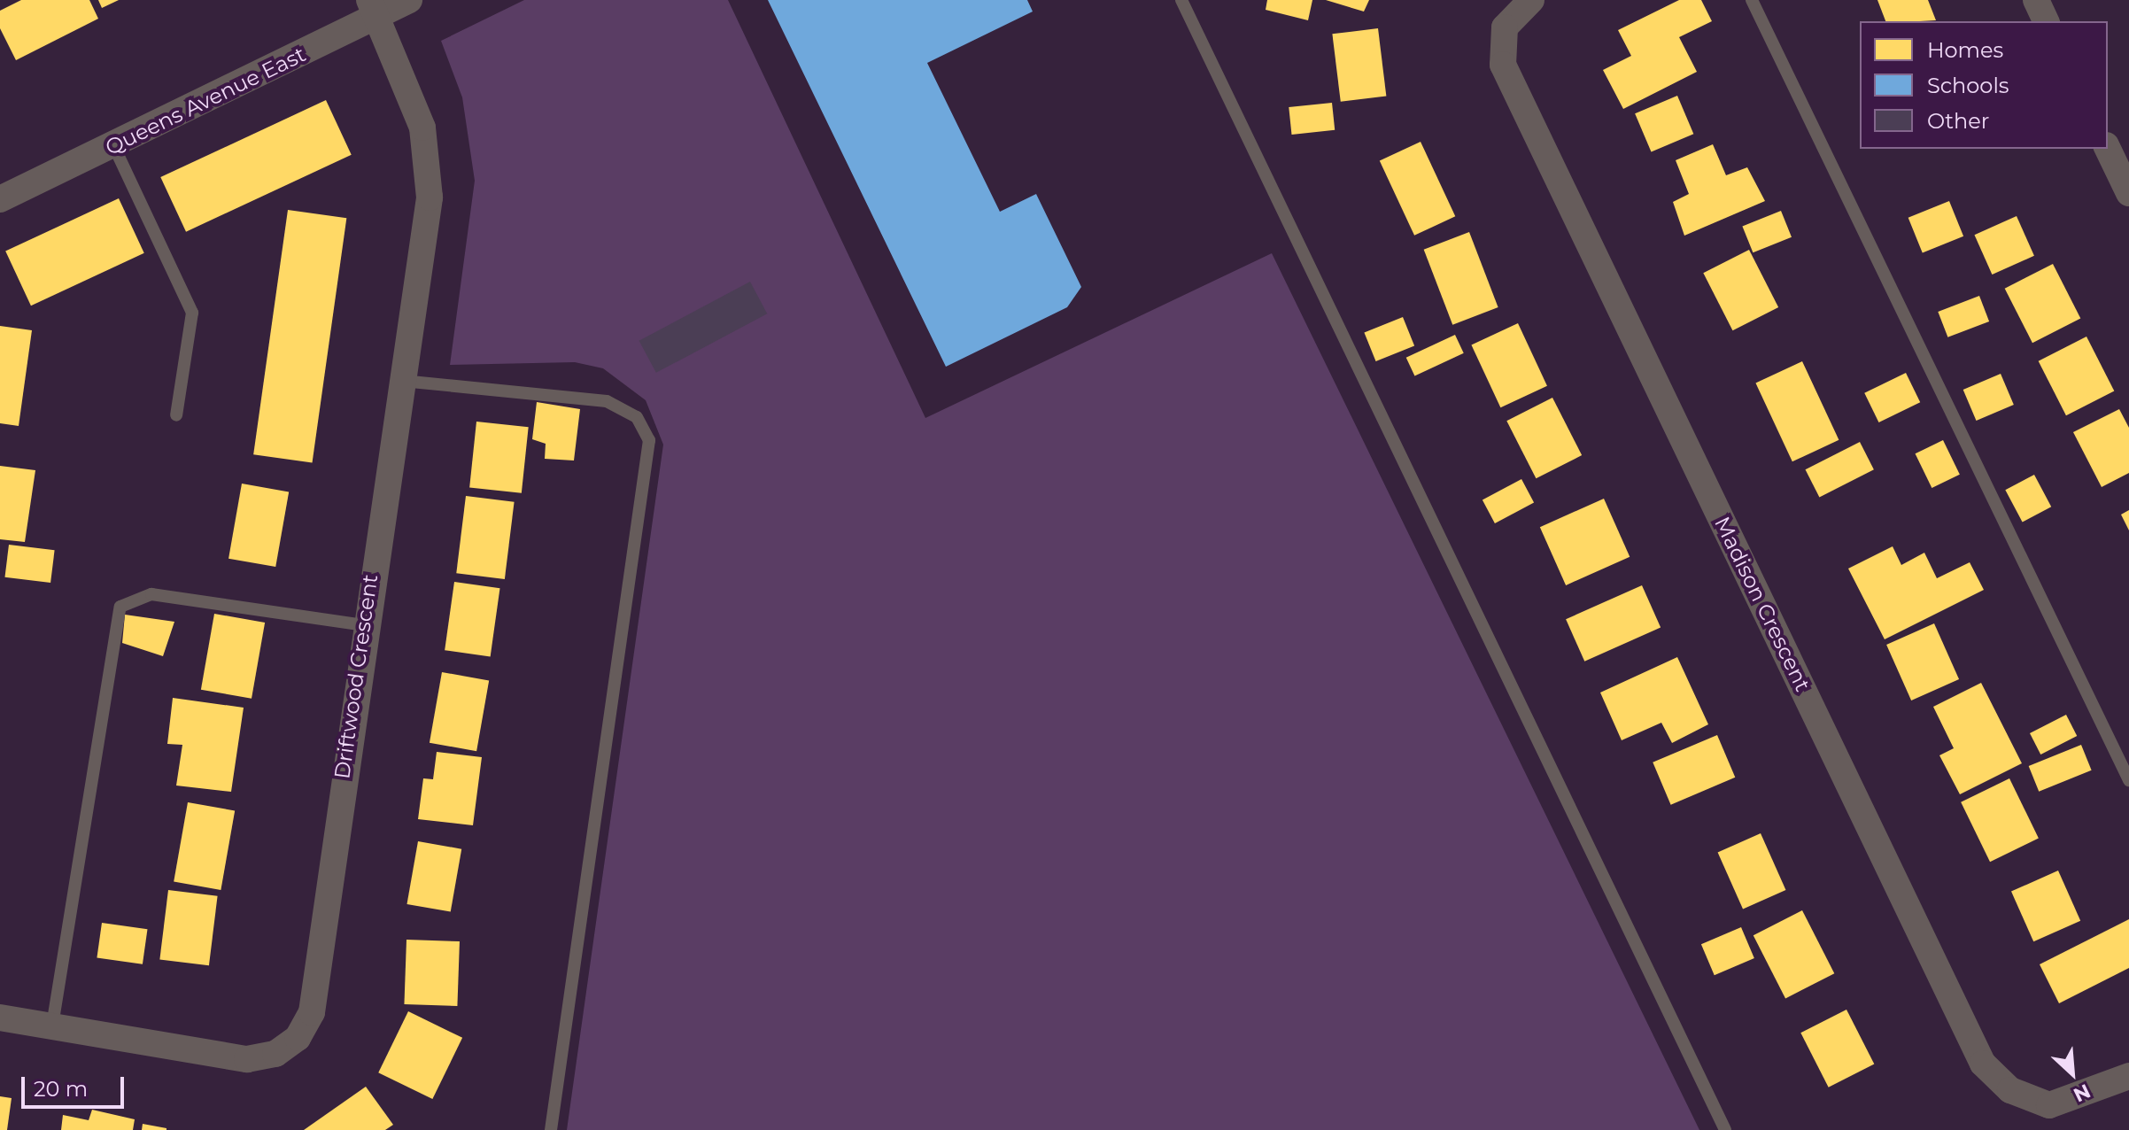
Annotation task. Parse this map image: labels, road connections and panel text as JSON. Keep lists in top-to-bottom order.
{
  "streets": {
    "street": ["Queens Avenue East", "Madison Crescent", "Driftwood Crescent"]
  },
  "crossings": [
    ["Queens Avenue East", "Driftwood Crescent"]
  ],
  "legend": ["Homes", "Schools", "Other"],
  "scale_bar": "20 m",
  "north": "bottom right"
}
